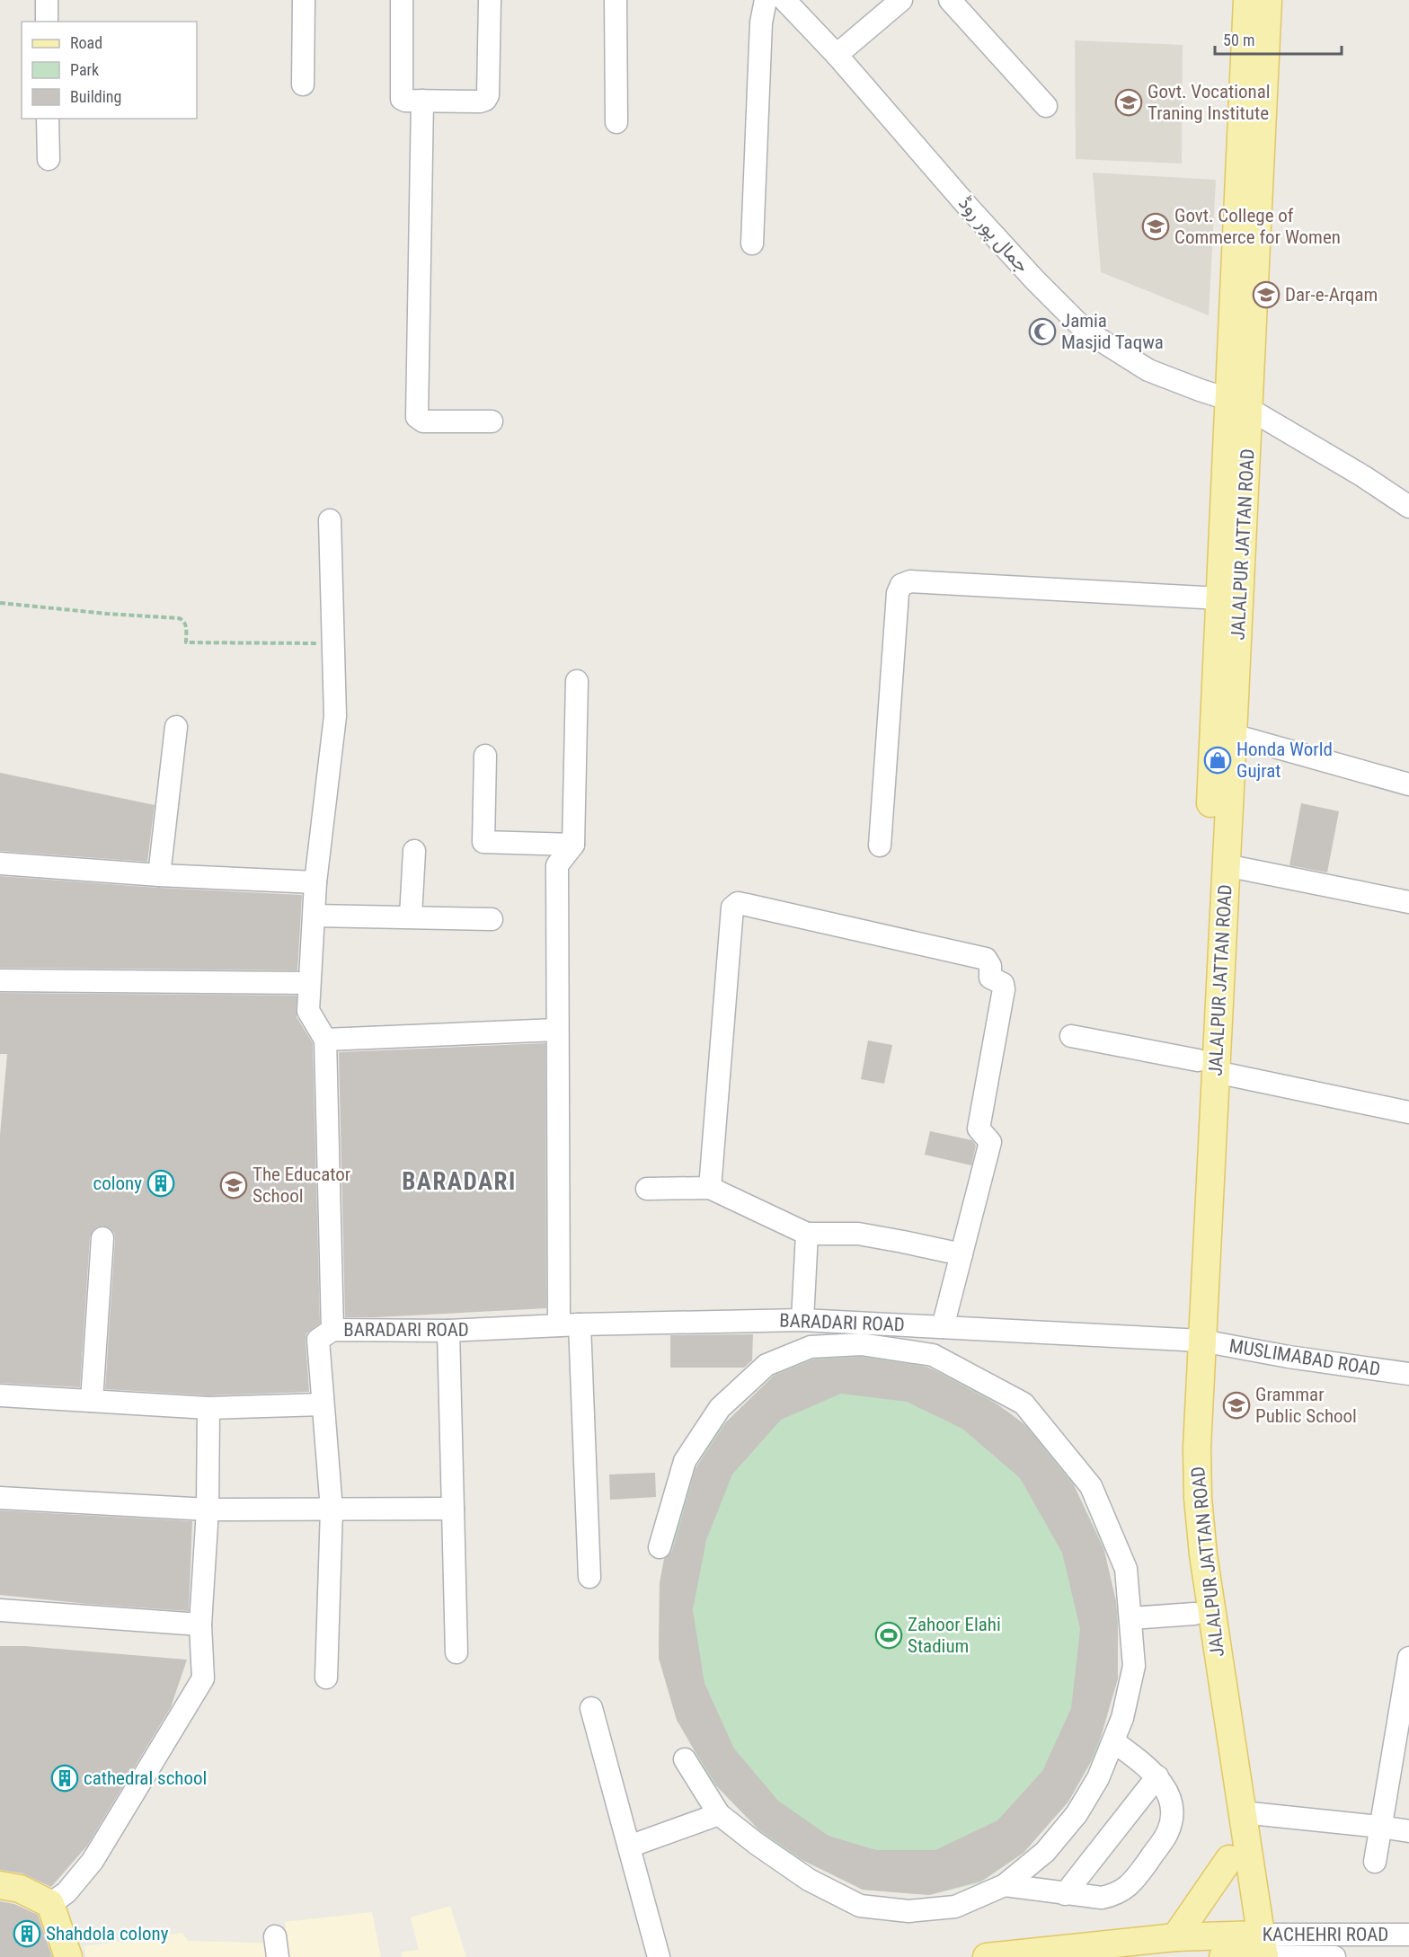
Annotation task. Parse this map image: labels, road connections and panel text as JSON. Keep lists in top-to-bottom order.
{
  "streets": {
    "main road": ["JALALPUR JATTAN ROAD"],
    "street": [
      "جمال پور روڈ",
      "BARADARI ROAD",
      "MUSLIMABAD ROAD",
      "KACHEHRI ROAD"
    ]
  },
  "crossings": [
    ["جمال پور روڈ", "JALALPUR JATTAN ROAD"],
    ["JALALPUR JATTAN ROAD", "BARADARI ROAD"],
    ["JALALPUR JATTAN ROAD", "MUSLIMABAD ROAD"],
    ["JALALPUR JATTAN ROAD", "KACHEHRI ROAD"],
    ["BARADARI ROAD", "MUSLIMABAD ROAD"]
  ],
  "districts": ["BARADARI"],
  "places": {
    "school or university": [
      "Govt. Vocational Traning Institute",
      "Govt. College of Commerce for Women",
      "Dar-e-Arqam",
      "The Educator School",
      "Grammar Public School"
    ],
    "mosque": ["Jamia Masjid Taqwa"],
    "shop": ["Honda World Gujrat"],
    "building": ["colony", "cathedral school", "Shahdola colony"],
    "sports": ["Zahoor Elahi Stadium"]
  },
  "legend": ["Road", "Park", "Building"],
  "scale_bar": "50 m"
}
